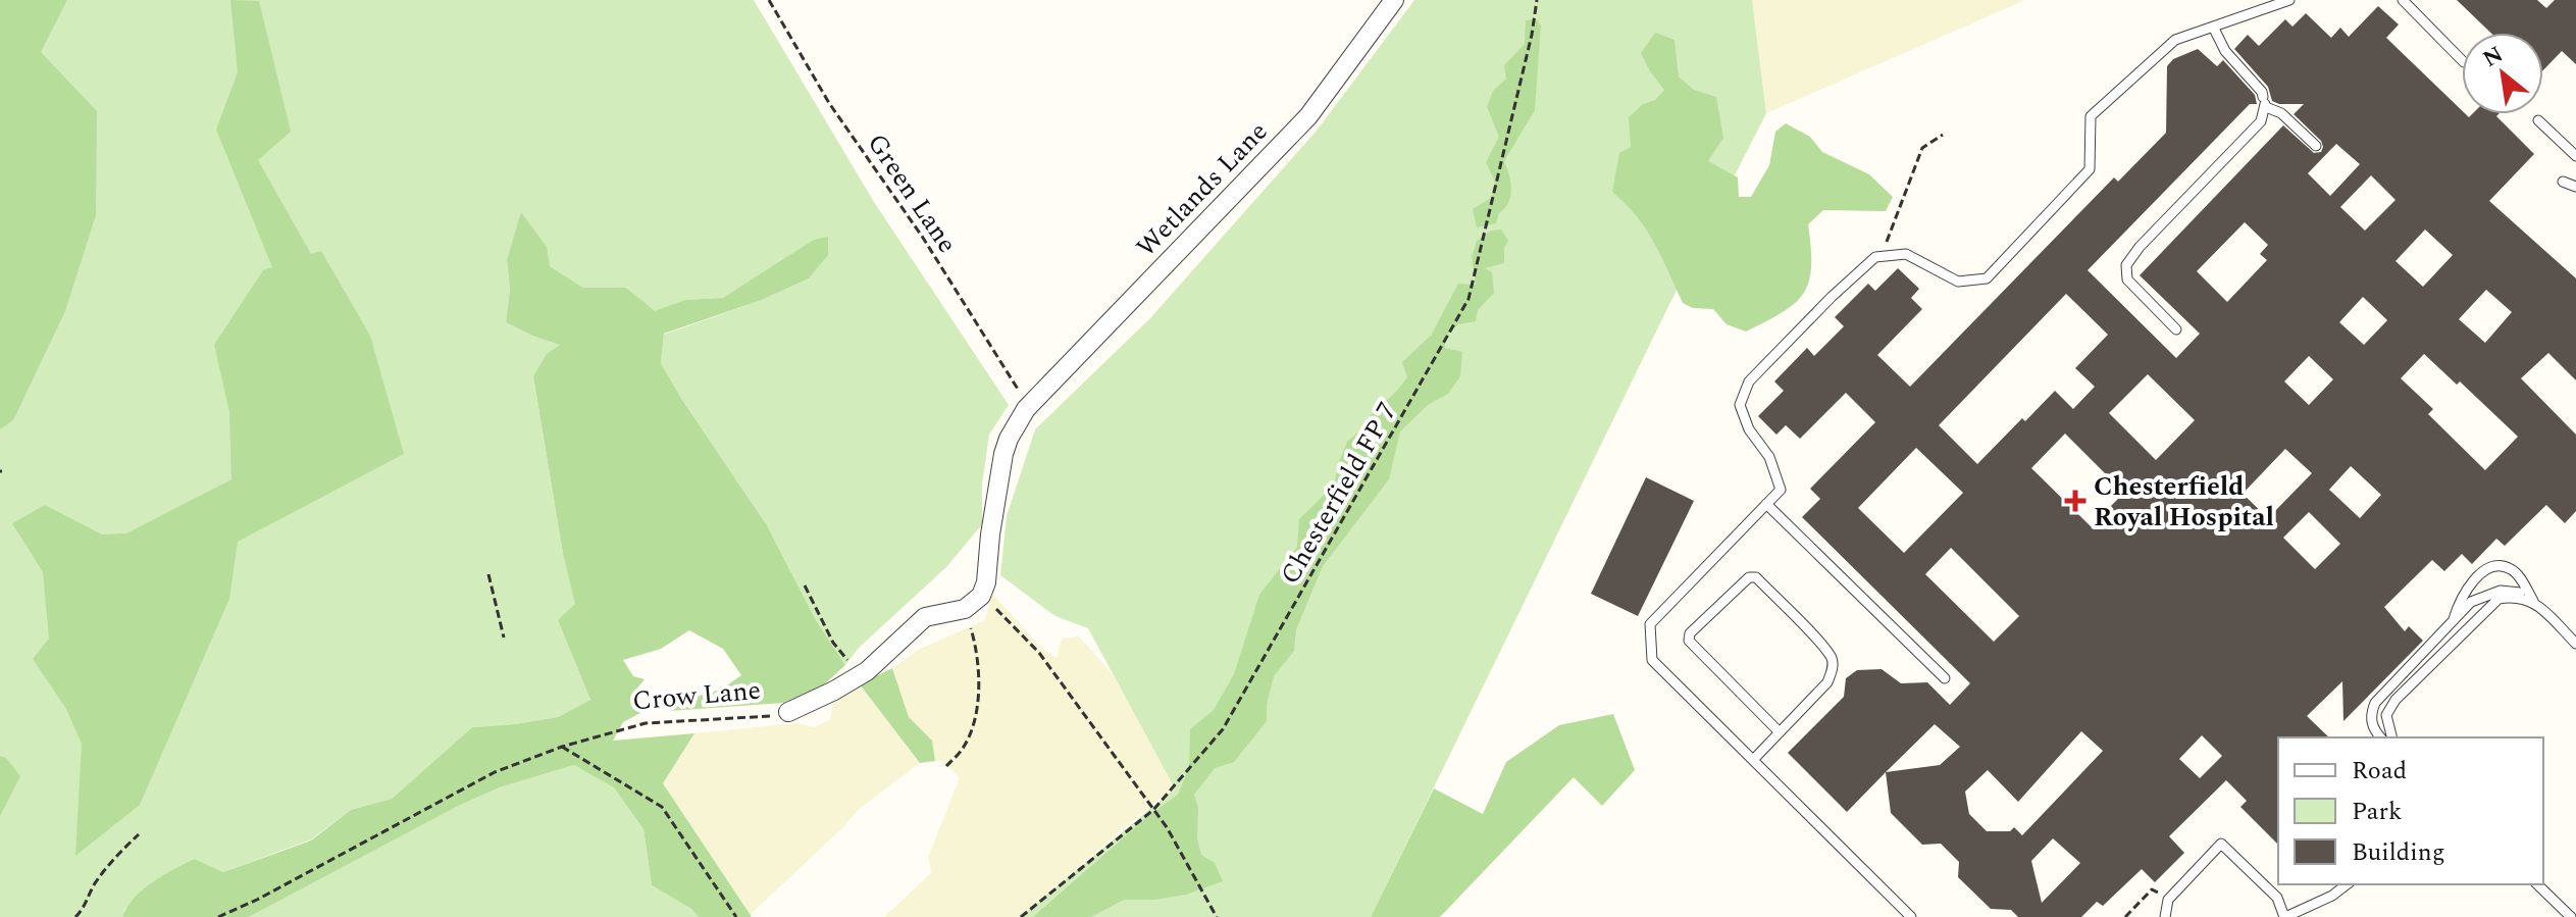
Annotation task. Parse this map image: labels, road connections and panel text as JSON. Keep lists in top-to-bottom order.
{
  "streets": {
    "street": ["Wetlands Lane", "Crow Lane"],
    "path": ["Green Lane", "Chesterfield FP 7"]
  },
  "crossings": [
    ["Wetlands Lane", "Green Lane"]
  ],
  "places": {
    "health": ["Chesterfield Royal Hospital"]
  },
  "legend": ["Road", "Park", "Building"],
  "north": "top left"
}
